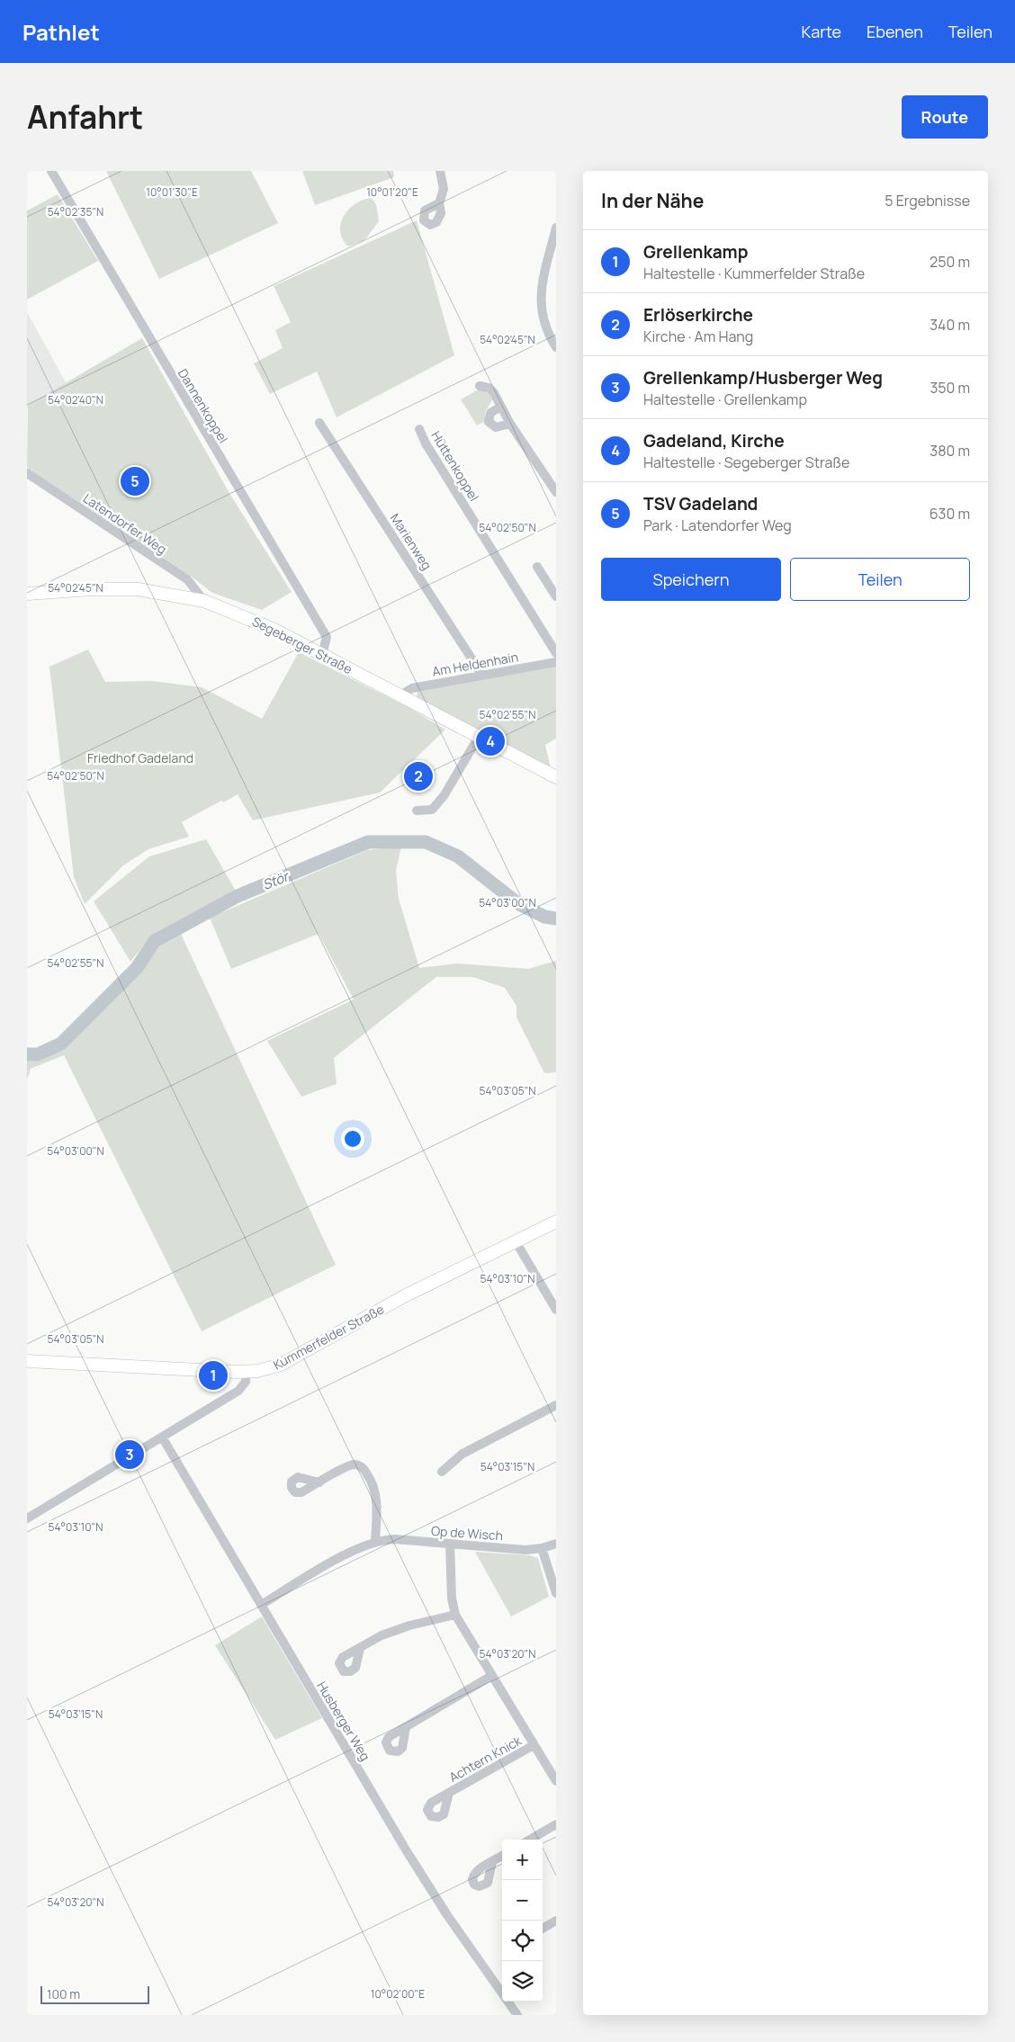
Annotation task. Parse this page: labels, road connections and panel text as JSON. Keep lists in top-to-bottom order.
{
  "streets": {
    "main road": ["Segeberger Straße", "Kummerfelder Straße"],
    "street": [
      "Dannenkoppel",
      "Hüttenkoppel",
      "Latendorfer Weg",
      "Marienweg",
      "Am Heldenhain",
      "Op de Wisch",
      "Husberger Weg",
      "Achtern Knick"
    ]
  },
  "crossings": [
    ["Dannenkoppel", "Segeberger Straße"],
    ["Latendorfer Weg", "Segeberger Straße"],
    ["Marienweg", "Am Heldenhain"],
    ["Segeberger Straße", "Am Heldenhain"],
    ["Op de Wisch", "Husberger Weg"],
    ["Op de Wisch", "Achtern Knick"]
  ],
  "water": ["Stör"],
  "parks": ["Friedhof Gadeland"],
  "scale_bar": "100 m",
  "page": {
    "header": "Pathlet",
    "nav": ["Karte", "Ebenen", "Teilen"],
    "title": "Anfahrt",
    "buttons": [
      "Route",
      ["Speichern", "Teilen"]
    ],
    "heading": ["In der Nähe", "5 Ergebnisse"],
    "list": [
      {
        "mark": "1",
        "name": "Grellenkamp",
        "note": "Haltestelle · Kummerfelder Straße",
        "value": "250 m"
      },
      {
        "mark": "2",
        "name": "Erlöserkirche",
        "note": "Kirche · Am Hang",
        "value": "340 m"
      },
      {
        "mark": "3",
        "name": "Grellenkamp/Husberger Weg",
        "note": "Haltestelle · Grellenkamp",
        "value": "350 m"
      },
      {
        "mark": "4",
        "name": "Gadeland, Kirche",
        "note": "Haltestelle · Segeberger Straße",
        "value": "380 m"
      },
      {
        "mark": "5",
        "name": "TSV Gadeland",
        "note": "Park · Latendorfer Weg",
        "value": "630 m"
      }
    ],
    "pins": [
      "5",
      "4",
      "2",
      "1",
      "3"
    ],
    "map_buttons": ["+", "−"],
    "scale": "100 m"
  },
  "coordinates": [
    "10°01'30\"E",
    "10°01'20\"E",
    "54°02'35\"N",
    "54°02'45\"N",
    "54°02'40\"N",
    "54°02'50\"N",
    "54°02'55\"N",
    "54°03'00\"N",
    "54°03'05\"N",
    "54°03'10\"N",
    "54°03'15\"N",
    "54°03'20\"N",
    "10°02'00\"E"
  ]
}
